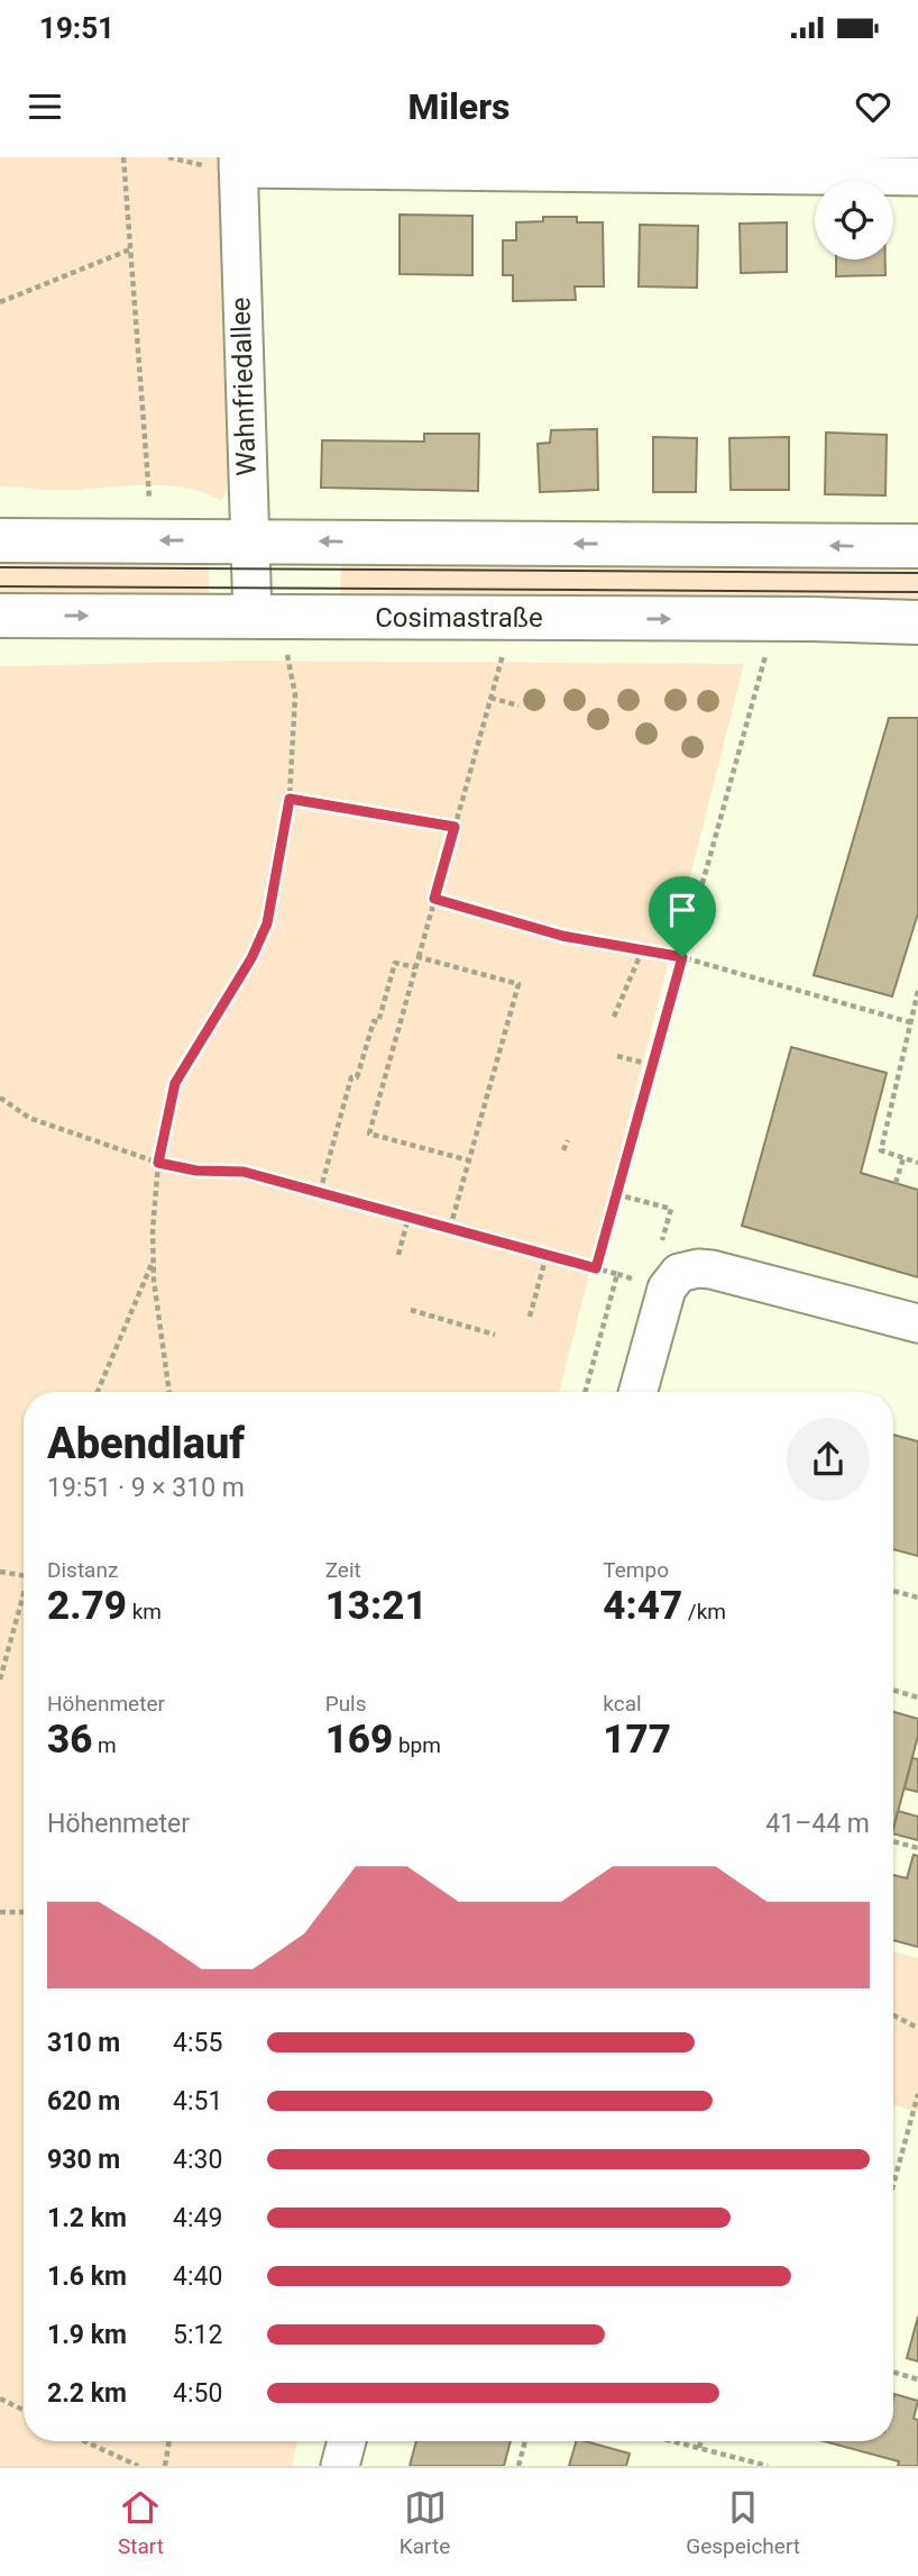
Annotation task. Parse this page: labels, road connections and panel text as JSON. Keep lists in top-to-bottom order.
{
  "streets": {
    "main road": ["Cosimastraße"],
    "street": ["Wahnfriedallee"]
  },
  "crossings": [
    ["Wahnfriedallee", "Cosimastraße"]
  ],
  "page": {
    "status": "19:51",
    "header": "Milers",
    "heading": ["Abendlauf", "19:51 · 9 × 310 m"],
    "stats": [
      ["Distanz", "2.79 km"],
      ["Zeit", "13:21"],
      ["Tempo", "4:47 /km"],
      ["Höhenmeter", "36 m"],
      ["Puls", "169 bpm"],
      ["kcal", "177"]
    ],
    "chart": ["Höhenmeter", "41–44 m"],
    "list": [
      {
        "name": "310 m",
        "note": "4:55"
      },
      {
        "name": "620 m",
        "note": "4:51"
      },
      {
        "name": "930 m",
        "note": "4:30"
      },
      {
        "name": "1.2 km",
        "note": "4:49"
      },
      {
        "name": "1.6 km",
        "note": "4:40"
      },
      {
        "name": "1.9 km",
        "note": "5:12"
      },
      {
        "name": "2.2 km",
        "note": "4:50"
      }
    ],
    "tabs": ["Start", "Karte", "Gespeichert"]
  }
}
